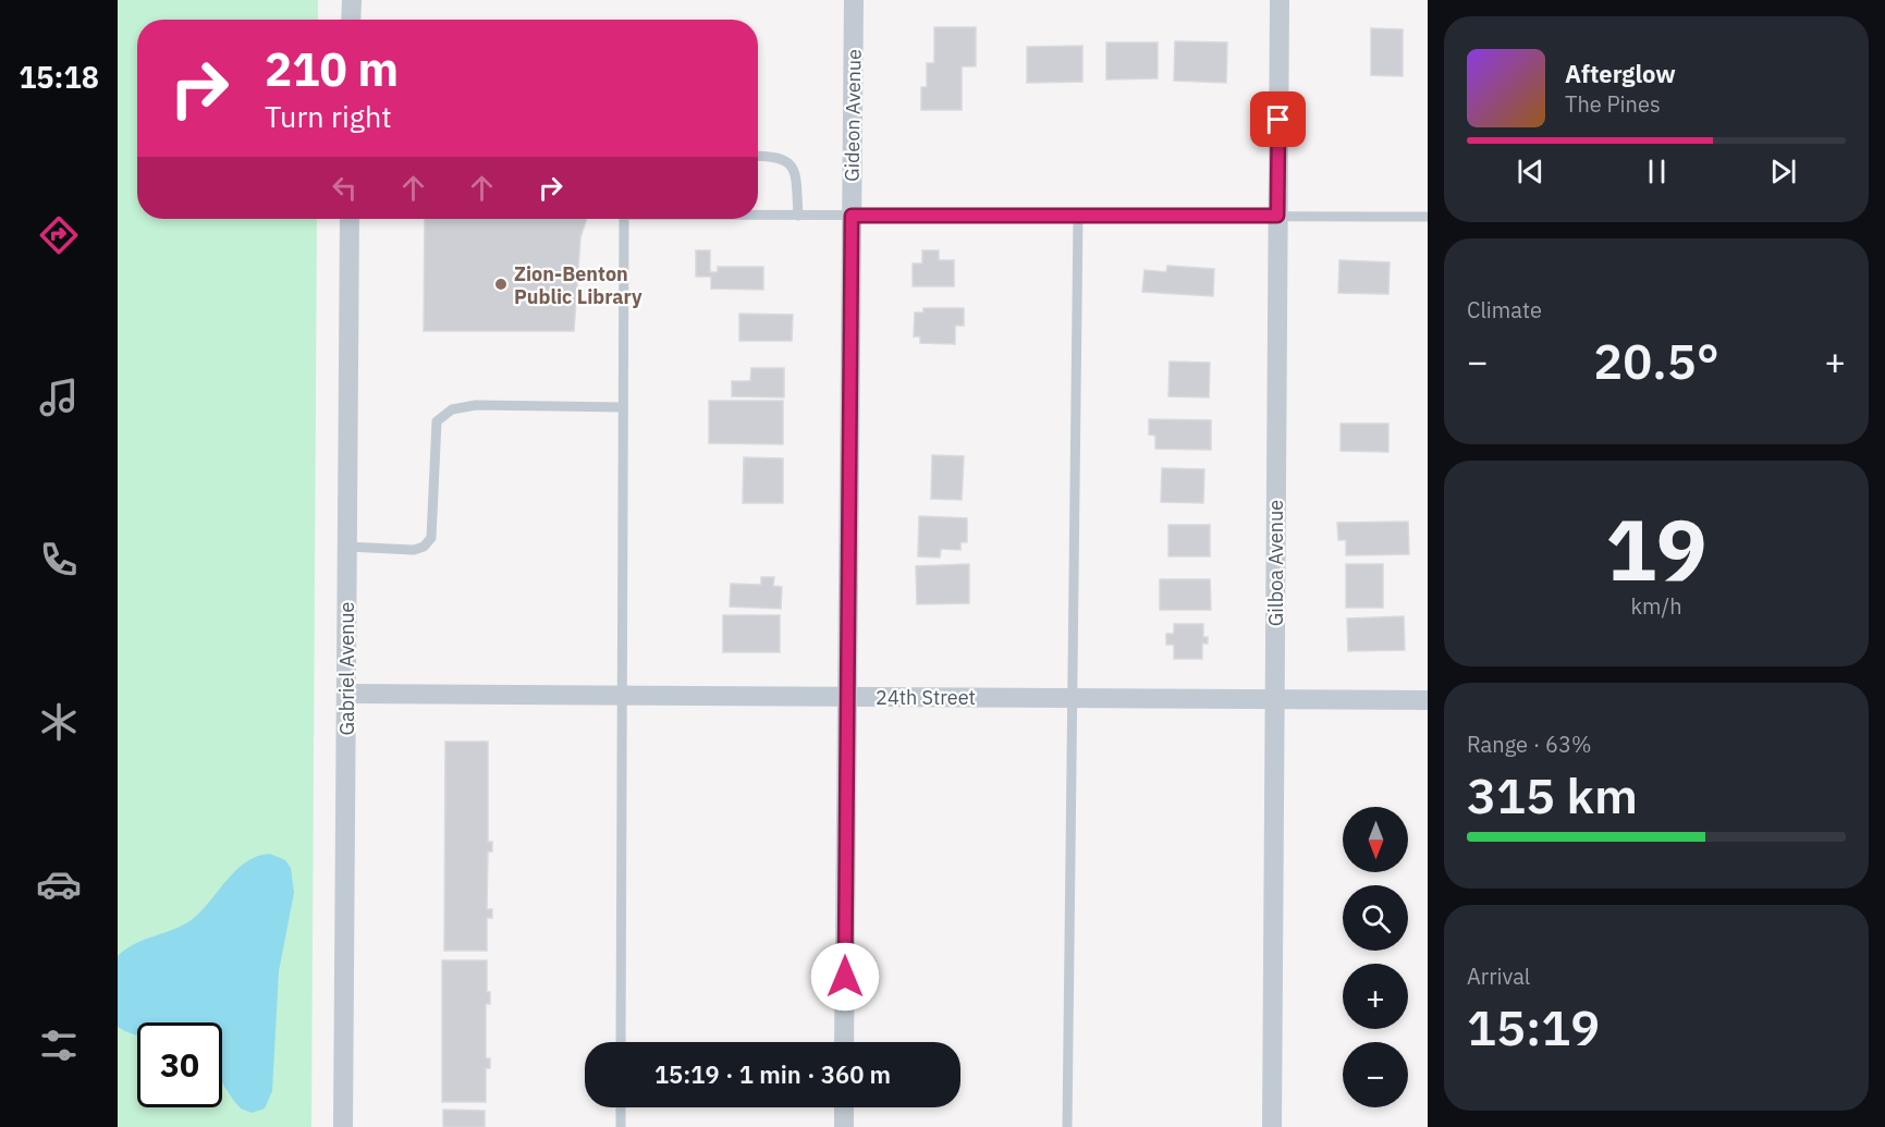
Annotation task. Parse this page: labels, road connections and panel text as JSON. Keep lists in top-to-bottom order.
{
  "streets": {
    "street": [
      "Gideon Avenue",
      "Gilboa Avenue",
      "Gabriel Avenue",
      "24th Street"
    ]
  },
  "crossings": [
    ["Gideon Avenue", "24th Street"],
    ["Gilboa Avenue", "24th Street"],
    ["Gabriel Avenue", "24th Street"]
  ],
  "places": ["Zion-Benton Public Library"],
  "north": "bottom",
  "page": {
    "tabs": "15:18",
    "turn": ["210 m", "Turn right"],
    "song": ["Afterglow", "The Pines"],
    "tile": [
      "Climate",
      ["19", "km/h"],
      ["Range · 63%", "315 km"],
      ["Arrival", "15:19"]
    ],
    "heat": ["−", "20.5°", "+"],
    "map_buttons": ["+", "−"],
    "limit": "30",
    "trip": "15:19 · 1 min · 360 m"
  }
}
